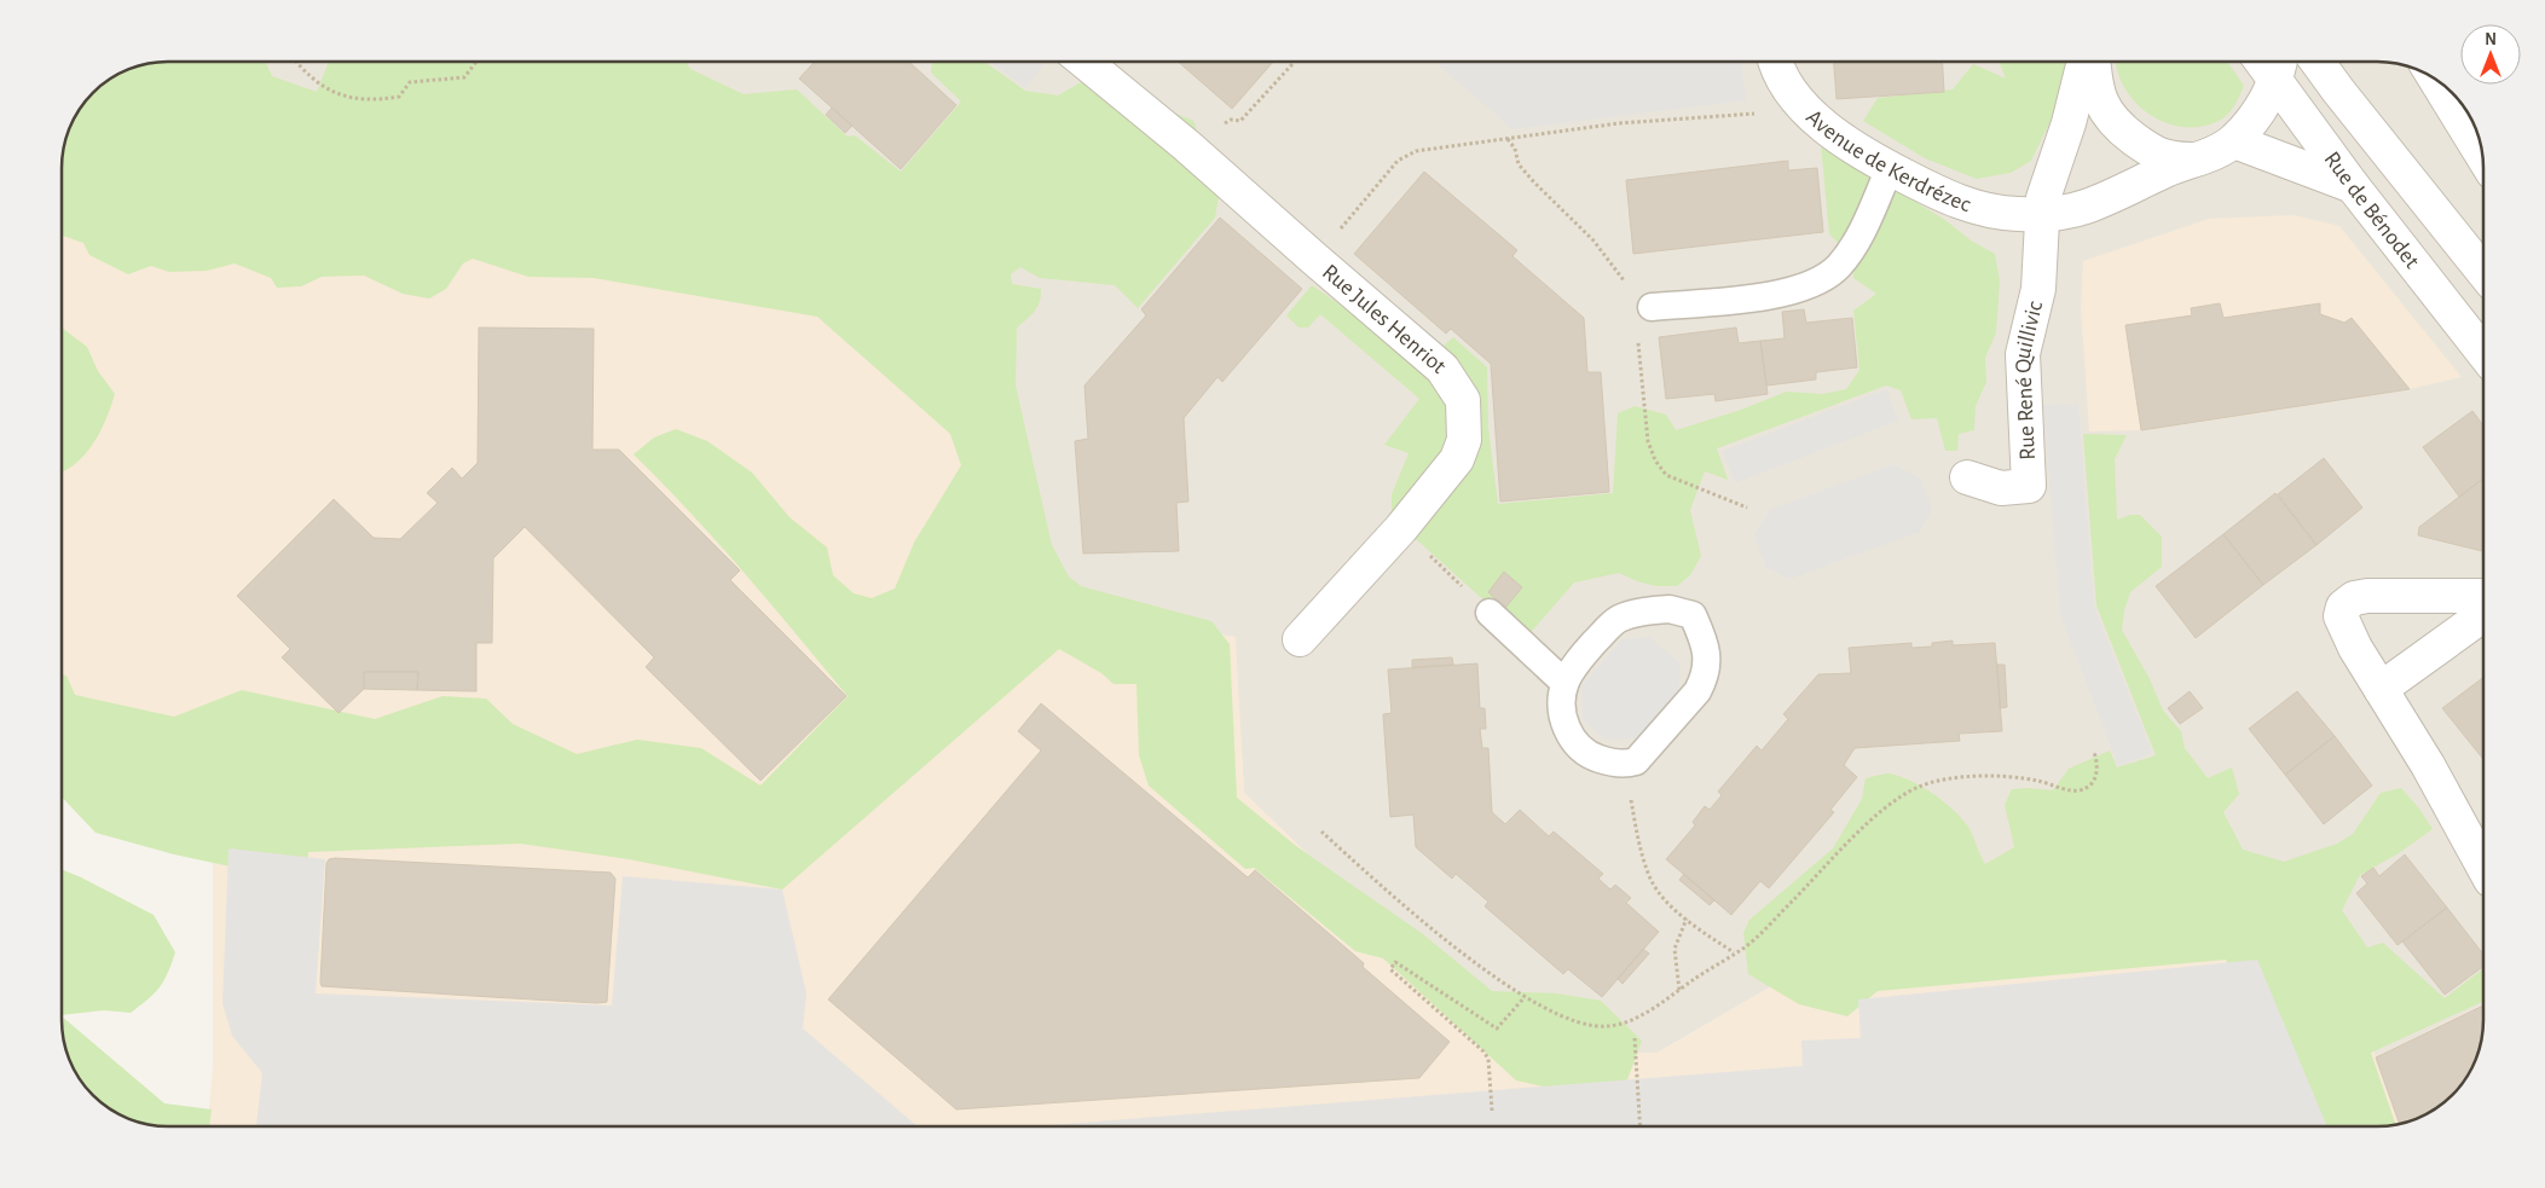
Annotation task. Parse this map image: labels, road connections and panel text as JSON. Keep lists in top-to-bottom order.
{
  "streets": {
    "street": [
      "Avenue de Kerdrézec",
      "Rue de Bénodet",
      "Rue Jules Henriot",
      "Rue René Quillivic"
    ]
  },
  "crossings": [
    ["Avenue de Kerdrézec", "Rue de Bénodet"],
    ["Avenue de Kerdrézec", "Rue René Quillivic"]
  ],
  "north": "top"
}
